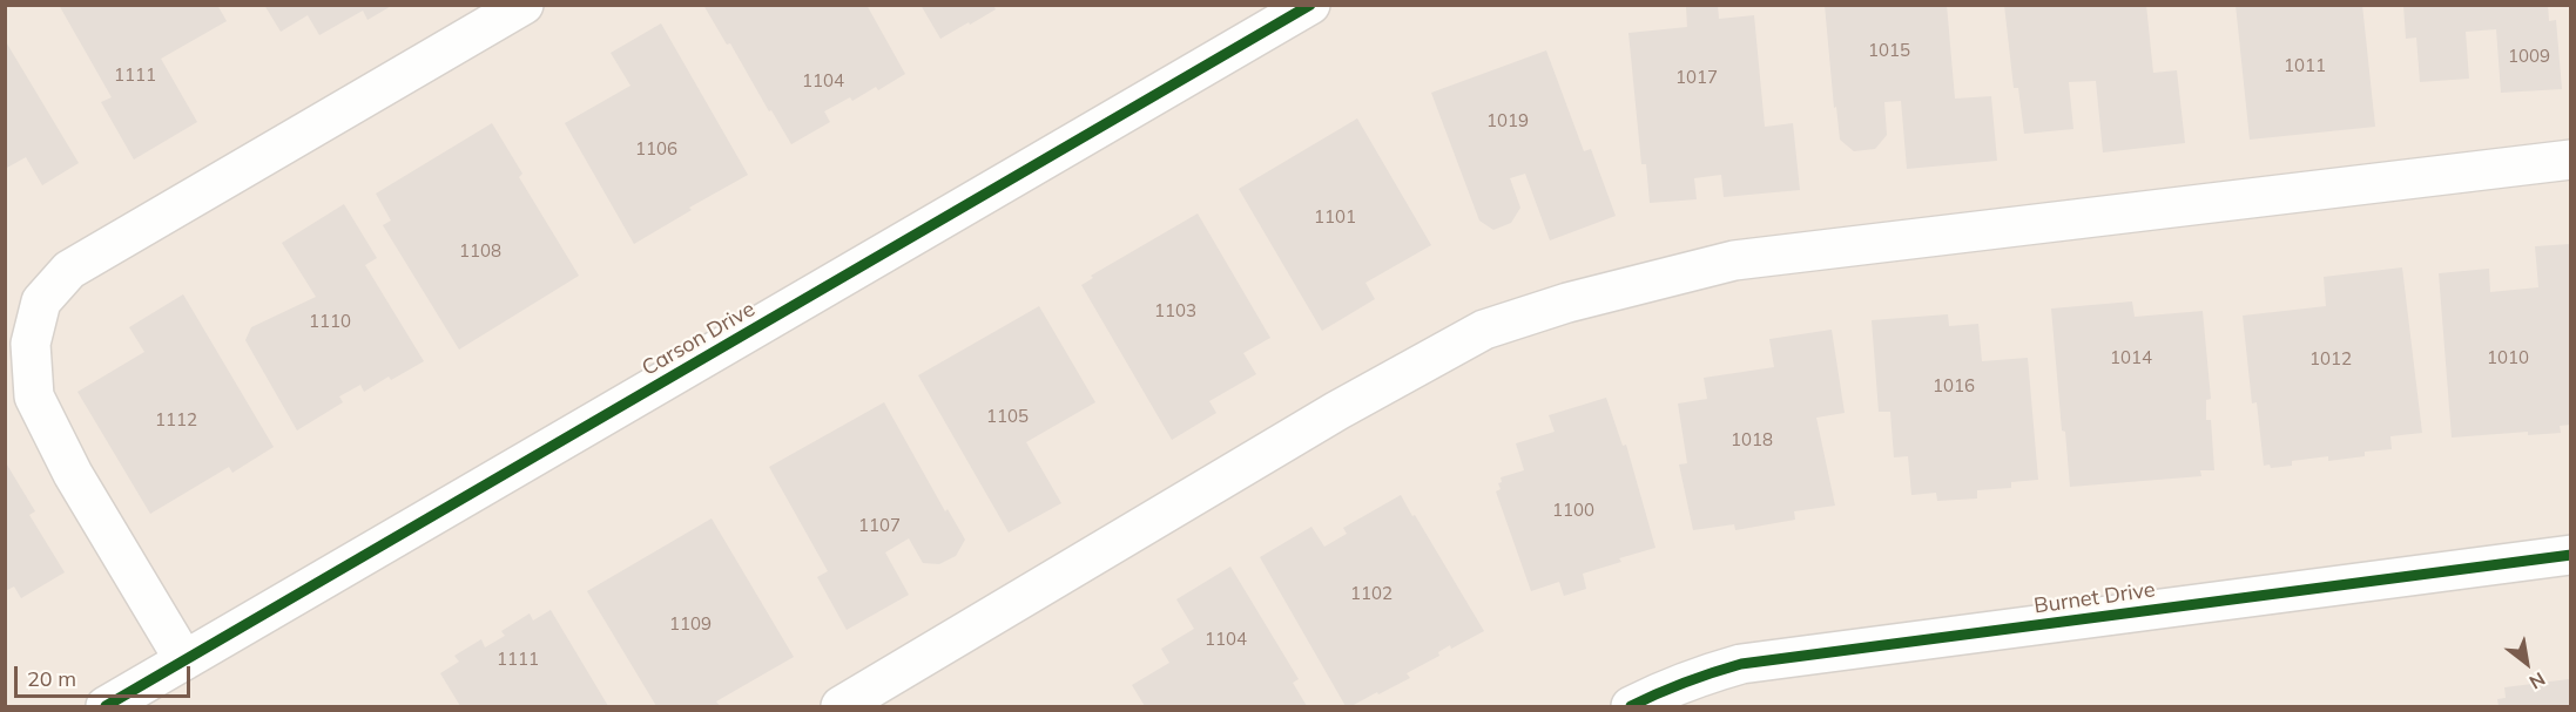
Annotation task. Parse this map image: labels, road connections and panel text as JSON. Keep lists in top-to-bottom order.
{
  "streets": {
    "street": ["Carson Drive", "Burnet Drive"]
  },
  "house_numbers": [
    "1015",
    "1009",
    "1011",
    "1111",
    "1017",
    "1104",
    "1019",
    "1106",
    "1101",
    "1108",
    "1103",
    "1110",
    "1014",
    "1010",
    "1012",
    "1016",
    "1105",
    "1112",
    "1018",
    "1100",
    "1107",
    "1102",
    "1109",
    "1104",
    "1111"
  ],
  "scale_bar": "20 m",
  "north": "bottom right"
}
